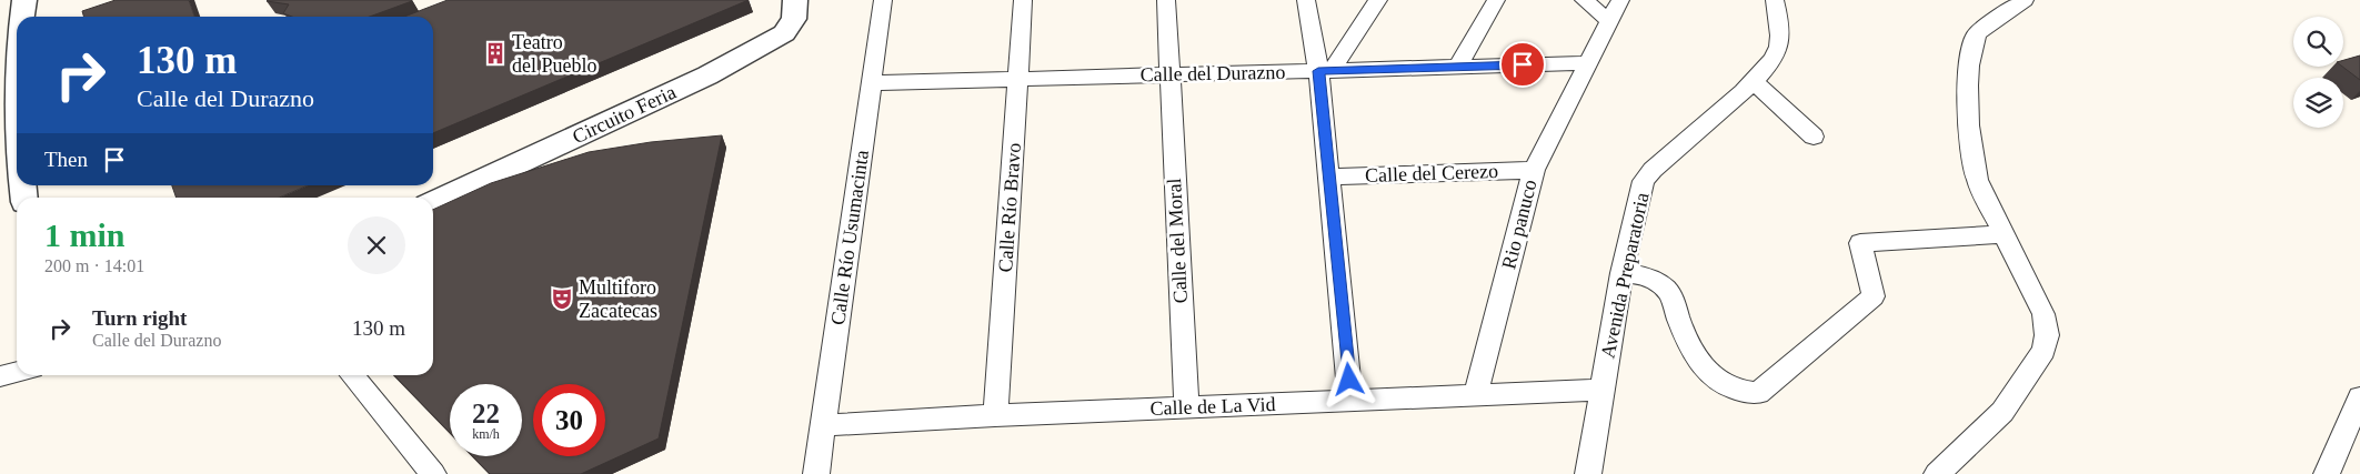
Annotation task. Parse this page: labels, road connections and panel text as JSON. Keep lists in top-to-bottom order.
{
  "streets": {
    "street": [
      "Calle del Durazno",
      "Circuito Feria",
      "Calle del Cerezo",
      "Calle Río Bravo",
      "Rio panuco",
      "Calle Río Usumacinta",
      "Calle del Moral",
      "Avenida Preparatoria",
      "Calle de La Vid"
    ]
  },
  "crossings": [
    ["Calle del Durazno", "Calle Río Bravo"],
    ["Calle del Durazno", "Rio panuco"],
    ["Calle del Durazno", "Calle Río Usumacinta"],
    ["Calle del Durazno", "Calle del Moral"],
    ["Calle del Cerezo", "Rio panuco"],
    ["Calle Río Bravo", "Calle de La Vid"],
    ["Rio panuco", "Calle de La Vid"],
    ["Calle Río Usumacinta", "Calle de La Vid"],
    ["Calle del Moral", "Calle de La Vid"],
    ["Avenida Preparatoria", "Calle de La Vid"]
  ],
  "places": {
    "building": ["Teatro del Pueblo"],
    "theatre": ["Multiforo Zacatecas"]
  },
  "page": {
    "turn": ["130 m", "Calle del Durazno"],
    "then": "Then",
    "heading": ["1 min", "200 m · 14:01"],
    "list": [
      {
        "name": "Turn right",
        "note": "Calle del Durazno",
        "value": "130 m"
      }
    ],
    "speed": "22 km/h",
    "limit": "30"
  }
}
